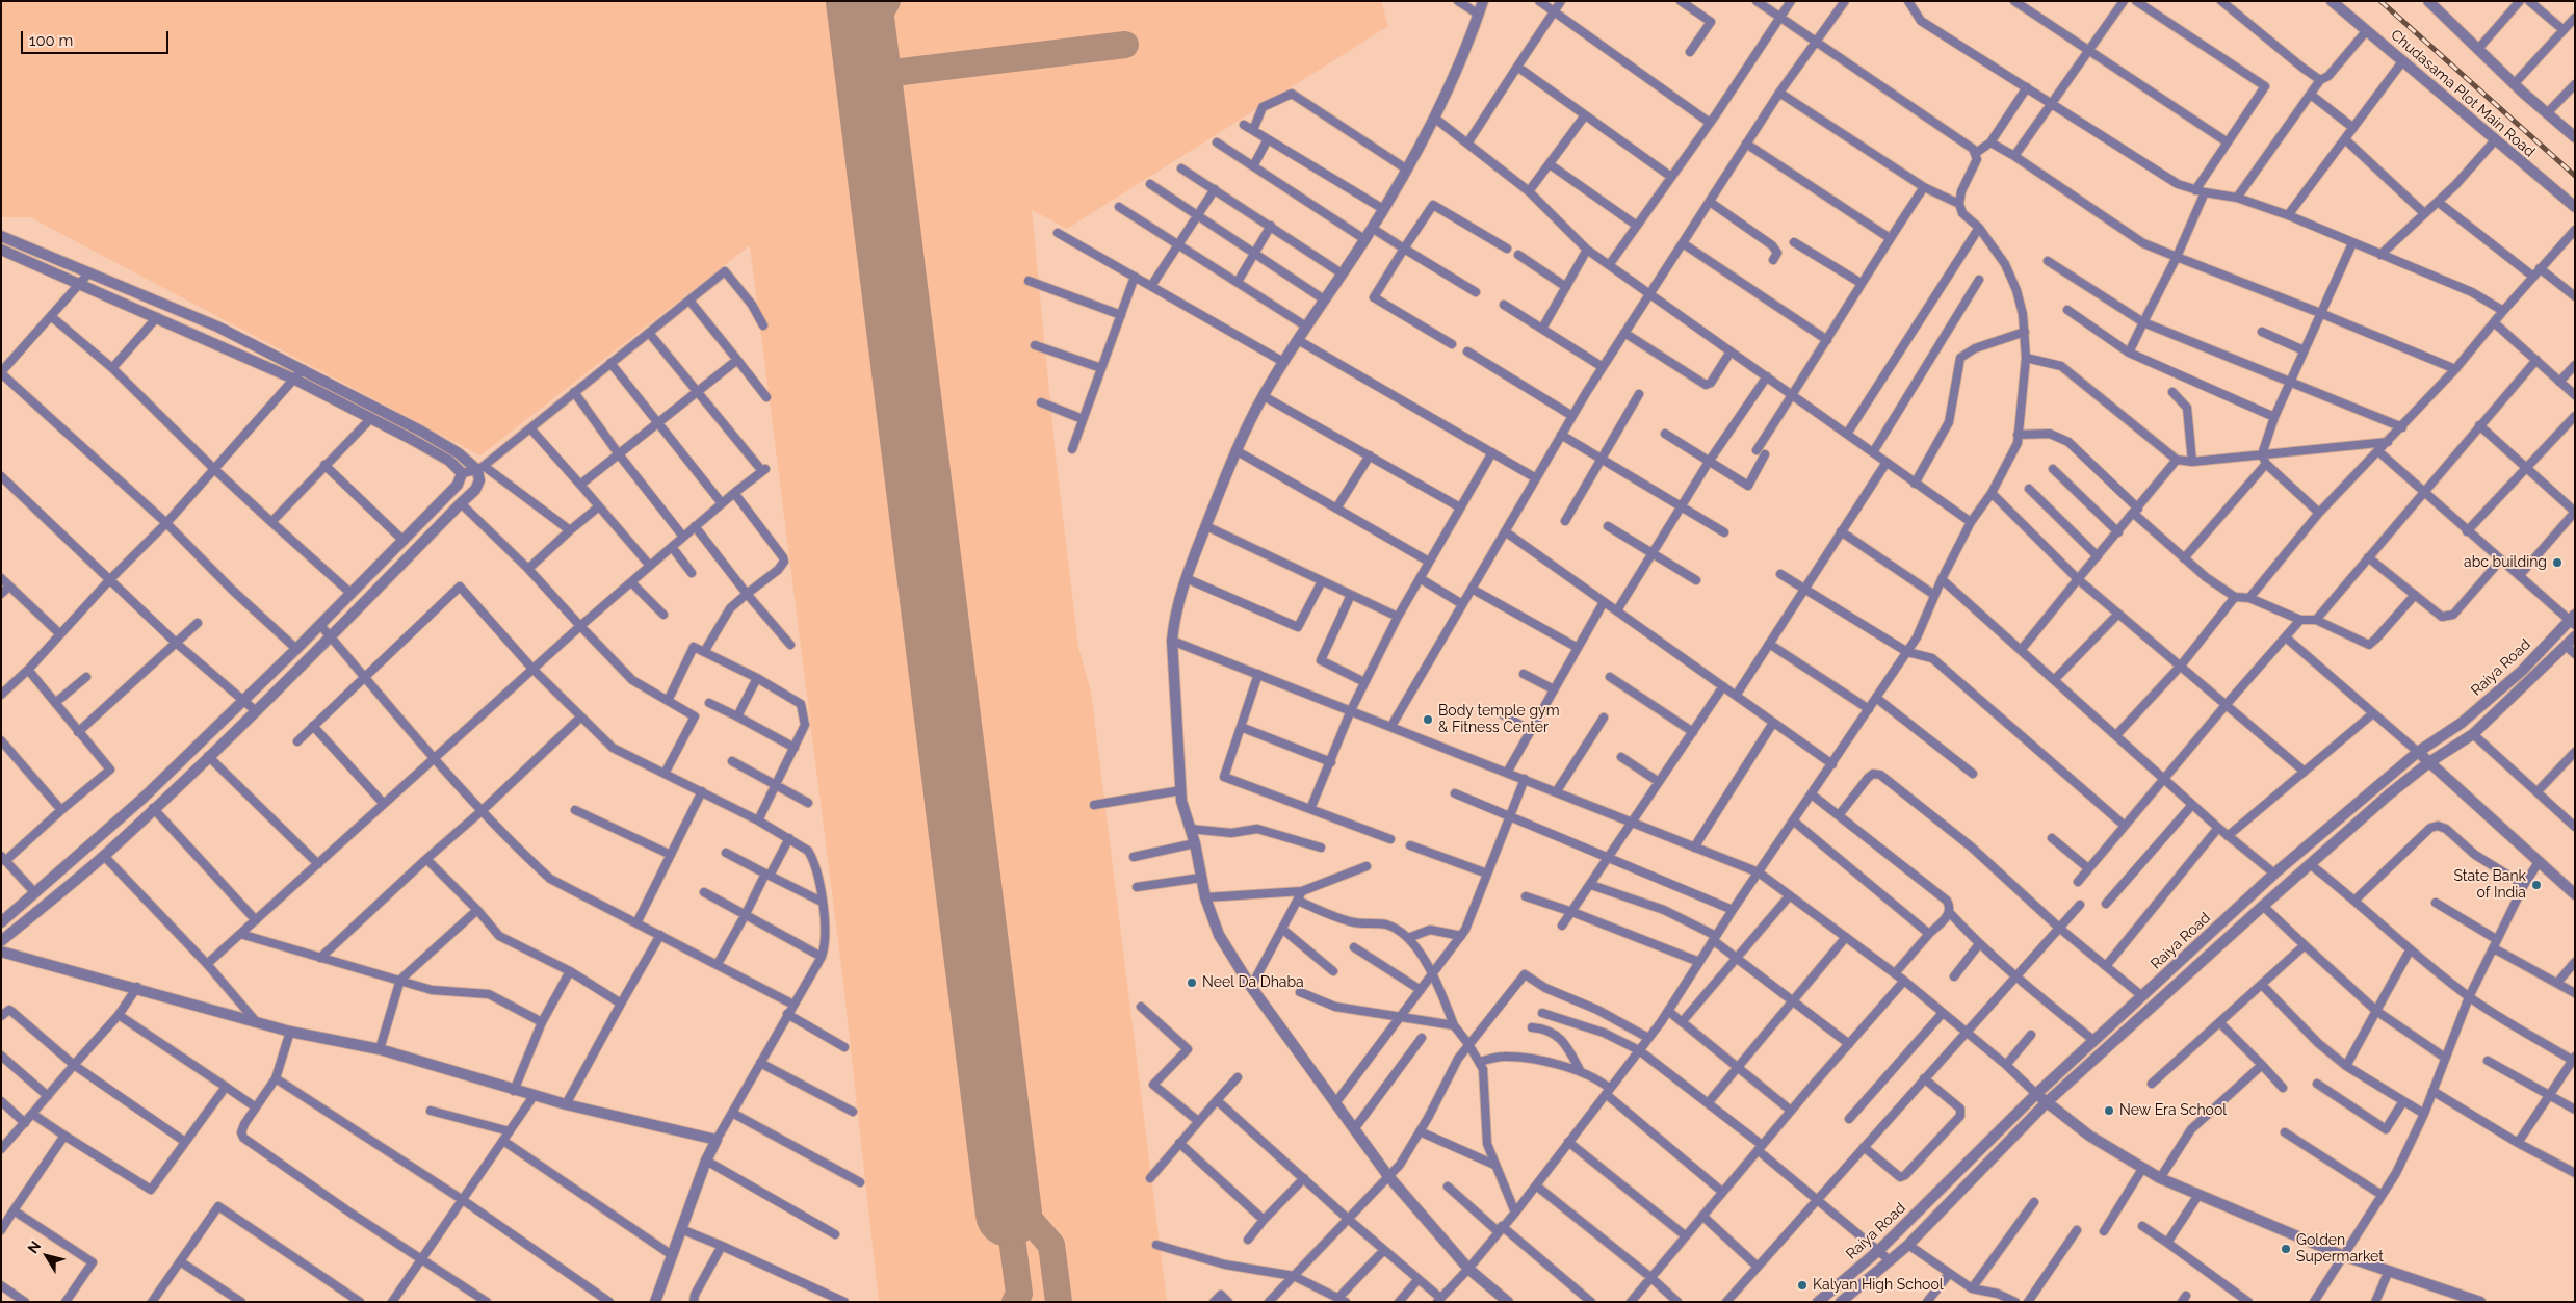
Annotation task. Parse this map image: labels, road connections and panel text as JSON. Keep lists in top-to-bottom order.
{
  "streets": {
    "street": ["Chudasama Plot Main Road", "Raiya Road"]
  },
  "places": [
    "abc building",
    "Body temple gym & Fitness Center",
    "State Bank of India",
    "Neel Da Dhaba",
    "New Era School",
    "Golden Supermarket",
    "Kalyan High School"
  ],
  "scale_bar": "100 m",
  "north": "top left"
}
